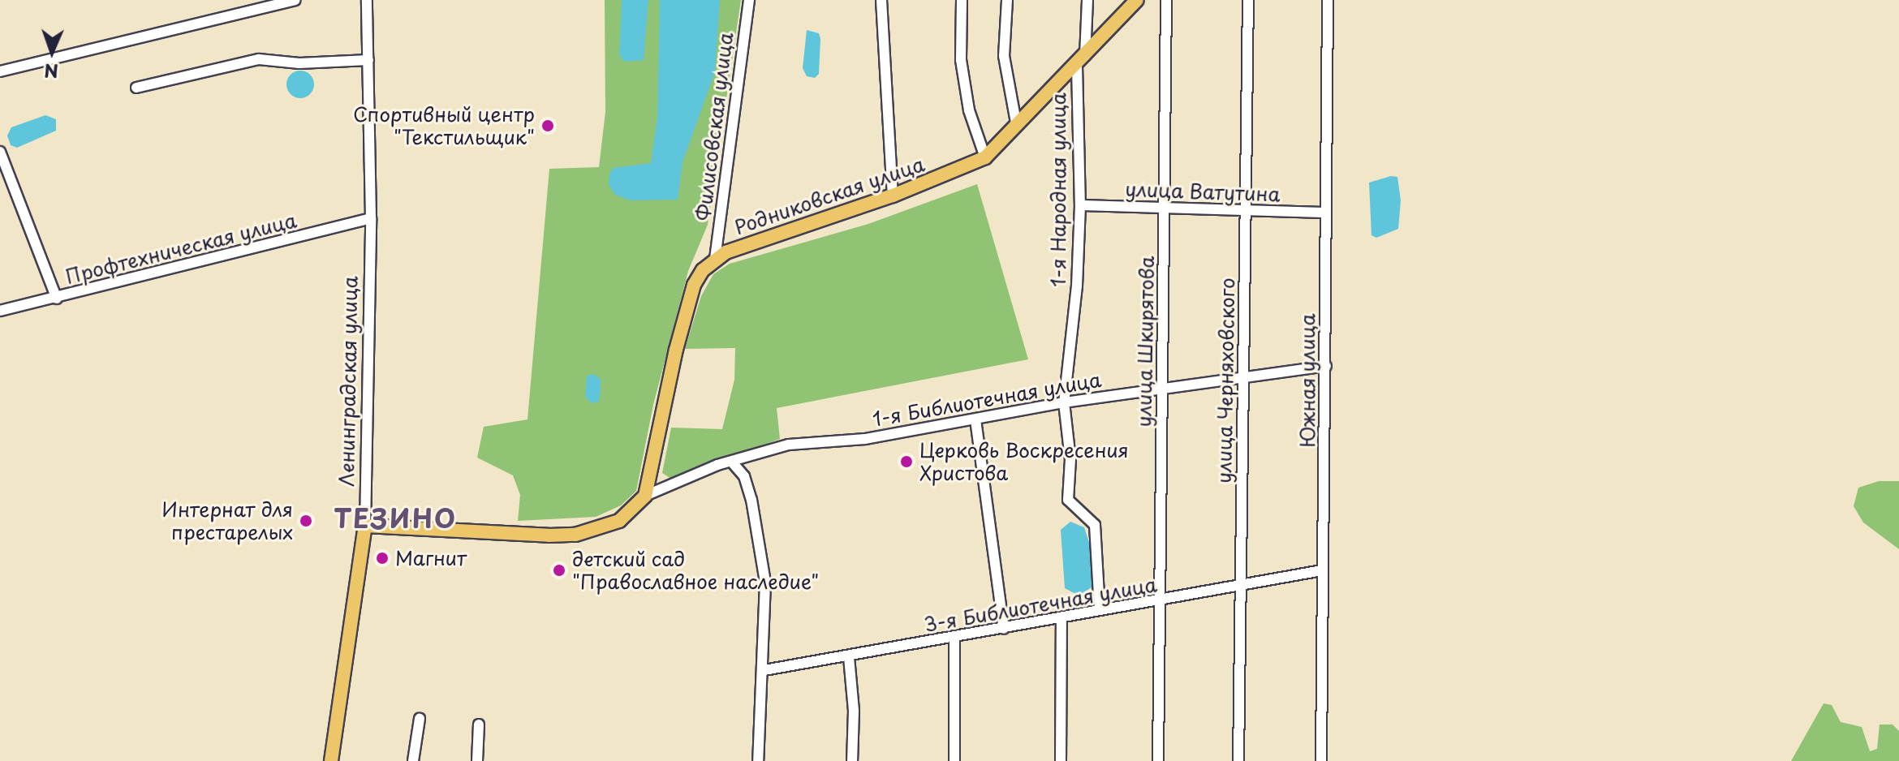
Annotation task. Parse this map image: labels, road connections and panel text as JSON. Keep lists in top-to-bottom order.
{
  "streets": {
    "main road": ["Родниковская улица", "Ленинградская улица"],
    "street": [
      "Филисовская улица",
      "1-я Народная улица",
      "улица Ватутина",
      "Профтехническая улица",
      "улица Шкирятова",
      "улица Черняховского",
      "Южная улица",
      "1-я Библиотечная улица",
      "3-я Библиотечная улица"
    ]
  },
  "crossings": [
    ["Филисовская улица", "Родниковская улица"],
    ["1-я Народная улица", "улица Ватутина"],
    ["1-я Народная улица", "Родниковская улица"],
    ["1-я Народная улица", "1-я Библиотечная улица"],
    ["1-я Народная улица", "3-я Библиотечная улица"],
    ["улица Ватутина", "улица Шкирятова"],
    ["улица Ватутина", "улица Черняховского"],
    ["улица Ватутина", "Южная улица"],
    ["Профтехническая улица", "Ленинградская улица"],
    ["улица Шкирятова", "1-я Библиотечная улица"],
    ["улица Шкирятова", "3-я Библиотечная улица"],
    ["улица Черняховского", "1-я Библиотечная улица"],
    ["улица Черняховского", "3-я Библиотечная улица"],
    ["Южная улица", "1-я Библиотечная улица"],
    ["Южная улица", "3-я Библиотечная улица"]
  ],
  "districts": ["ТЕЗИНО"],
  "places": [
    "Спортивный центр \"Текстильщик\"",
    "Церковь Воскресения Христова",
    "Интернат для престарелых",
    "Магнит",
    "детский сад \"Православное наследие\""
  ],
  "north": "bottom"
}
